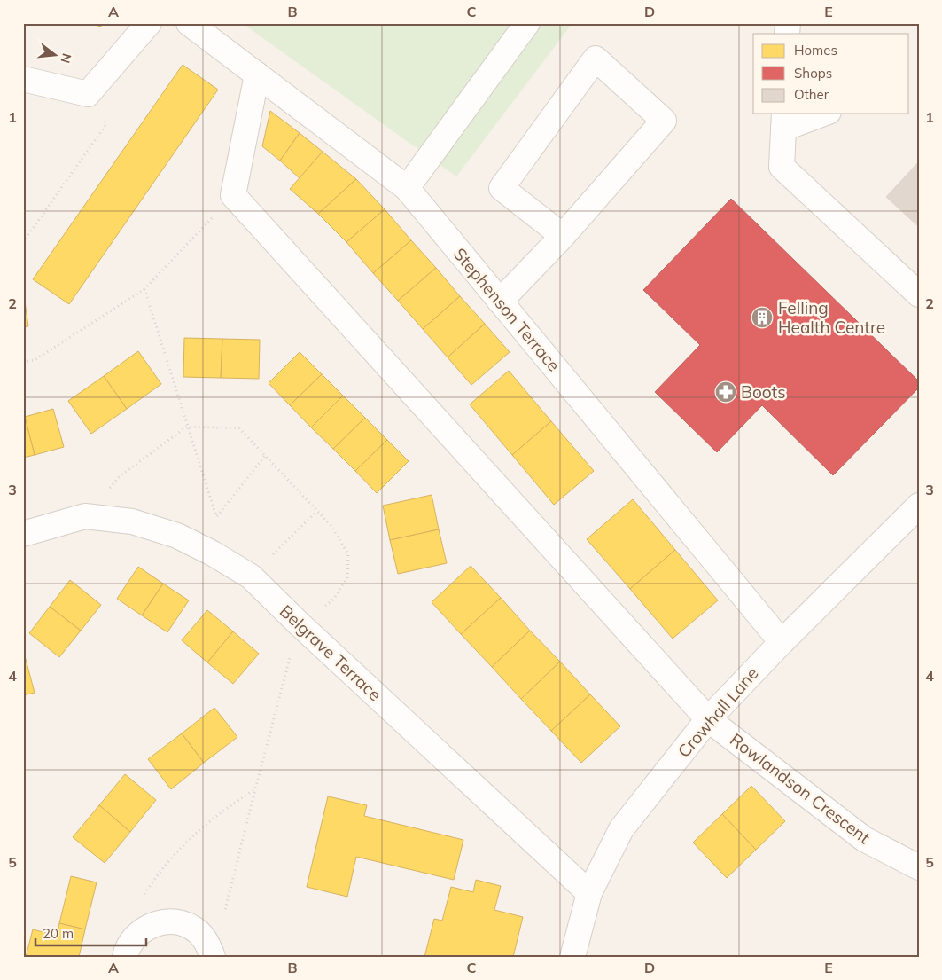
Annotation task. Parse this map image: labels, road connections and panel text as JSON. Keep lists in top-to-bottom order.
{
  "streets": {
    "street": [
      "Stephenson Terrace",
      "Belgrave Terrace",
      "Crowhall Lane",
      "Rowlandson Crescent"
    ]
  },
  "crossings": [
    ["Stephenson Terrace", "Crowhall Lane"],
    ["Belgrave Terrace", "Crowhall Lane"],
    ["Crowhall Lane", "Rowlandson Crescent"]
  ],
  "places": {
    "building": ["Felling Health Centre"],
    "pharmacy": ["Boots"]
  },
  "legend": ["Homes", "Shops", "Other"],
  "scale_bar": "20 m",
  "north": "right",
  "grid": {
    "columns": [
      "A",
      "B",
      "C",
      "D",
      "E"
    ],
    "rows": [
      "1",
      "2",
      "3",
      "4",
      "5"
    ]
  }
}
